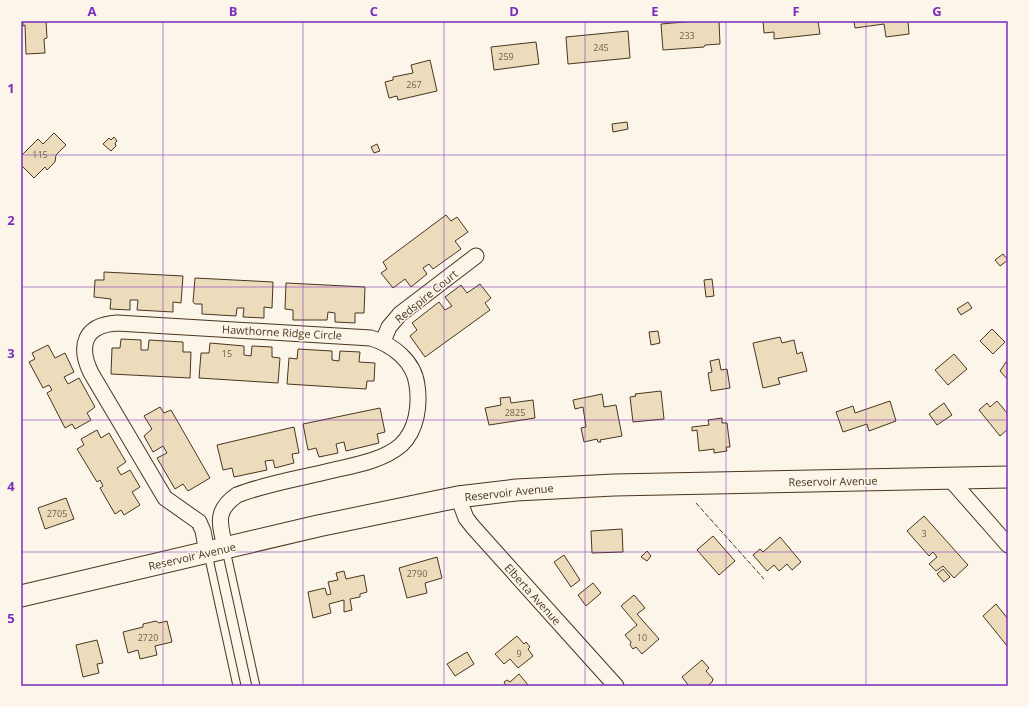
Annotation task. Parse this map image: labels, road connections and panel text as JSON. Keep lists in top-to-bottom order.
{
  "streets": {
    "main road": ["Reservoir Avenue"],
    "street": ["Redspire Court", "Hawthorne Ridge Circle", "Elberta Avenue"]
  },
  "crossings": [
    ["Redspire Court", "Hawthorne Ridge Circle"],
    ["Hawthorne Ridge Circle", "Reservoir Avenue"],
    ["Reservoir Avenue", "Elberta Avenue"]
  ],
  "house_numbers": [
    "233",
    "245",
    "259",
    "267",
    "115",
    "15",
    "2825",
    "2705",
    "3",
    "2790",
    "2720",
    "10",
    "9"
  ],
  "grid": {
    "columns": [
      "A",
      "B",
      "C",
      "D",
      "E",
      "F",
      "G"
    ],
    "rows": [
      "1",
      "2",
      "3",
      "4",
      "5"
    ]
  }
}
